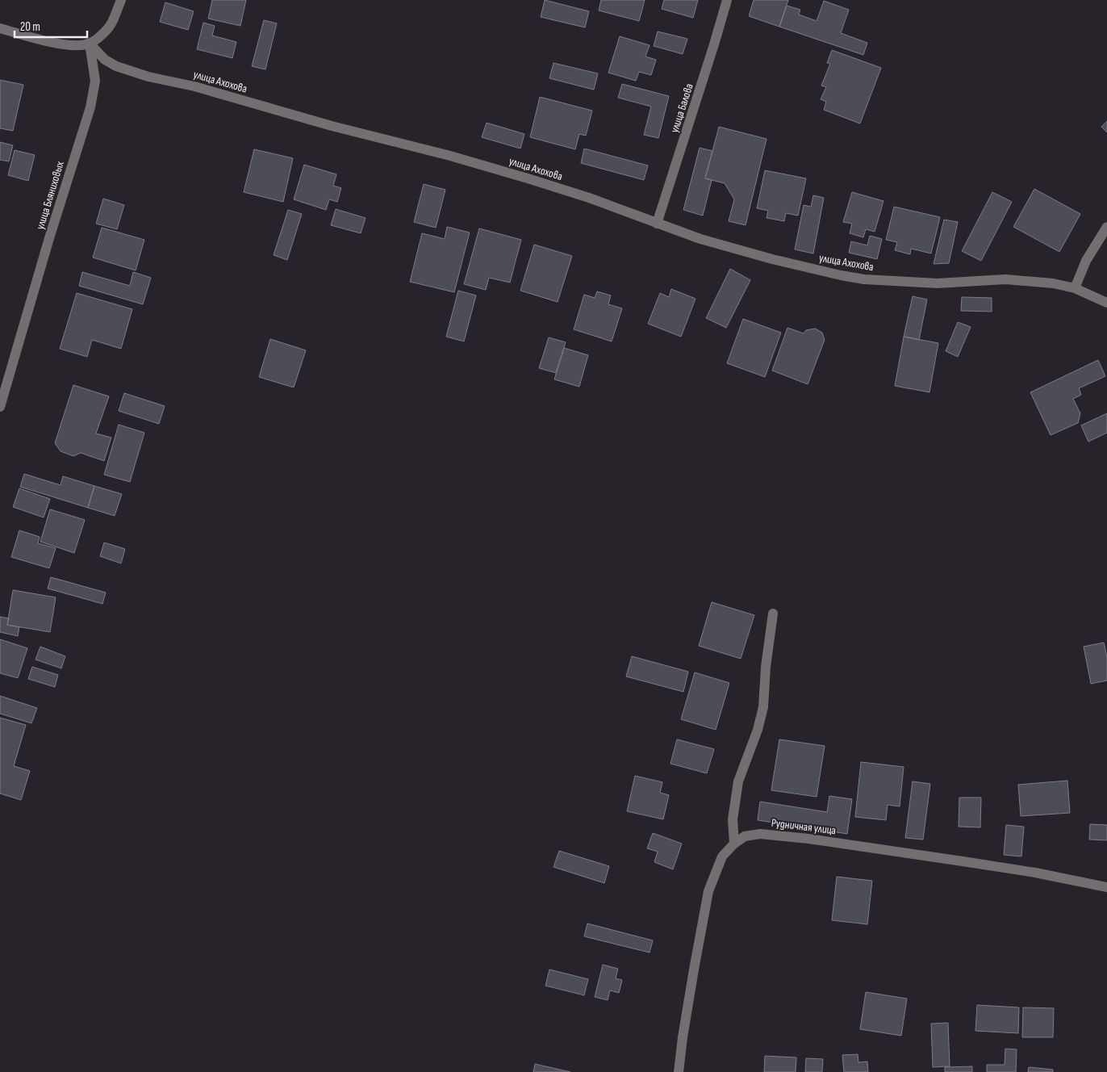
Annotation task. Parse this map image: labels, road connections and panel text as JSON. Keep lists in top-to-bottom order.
{
  "streets": {
    "street": [
      "улица Ахохова",
      "улица Балова",
      "улица Бляниховых",
      "Рудничная улица"
    ]
  },
  "crossings": [
    ["улица Ахохова", "улица Балова"],
    ["улица Ахохова", "улица Бляниховых"]
  ],
  "scale_bar": "20 m"
}
